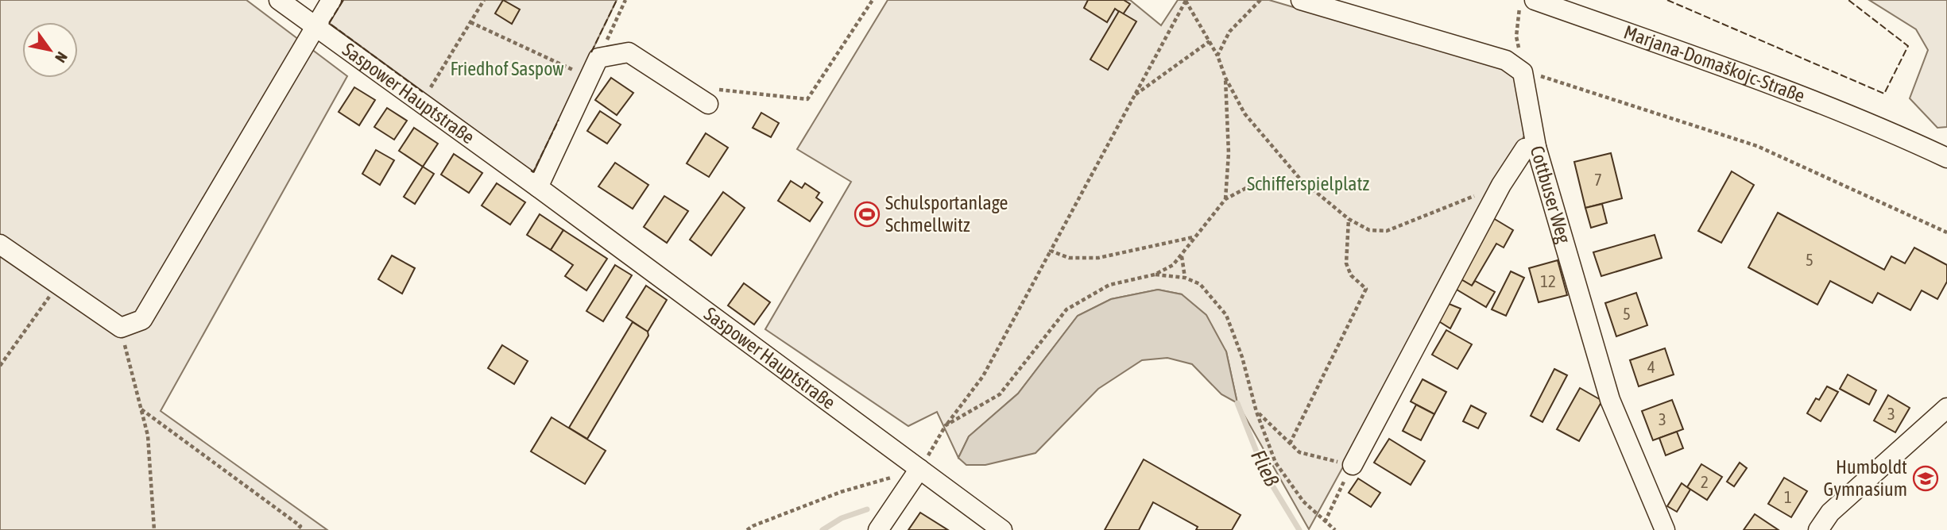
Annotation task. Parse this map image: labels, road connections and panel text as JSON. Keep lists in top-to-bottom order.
{
  "streets": {
    "street": ["Marjana-Domaškojc-Straße", "Saspower Hauptstraße", "Cottbuser Weg"]
  },
  "water": ["Fließ"],
  "parks": ["Friedhof Saspow", "Schifferspielplatz"],
  "places": {
    "sports": ["Schulsportanlage Schmellwitz"],
    "school or university": ["Humboldt Gymnasium"]
  },
  "house_numbers": [
    "7",
    "5",
    "12",
    "5",
    "4",
    "3",
    "3",
    "2",
    "1"
  ],
  "north": "bottom right"
}
